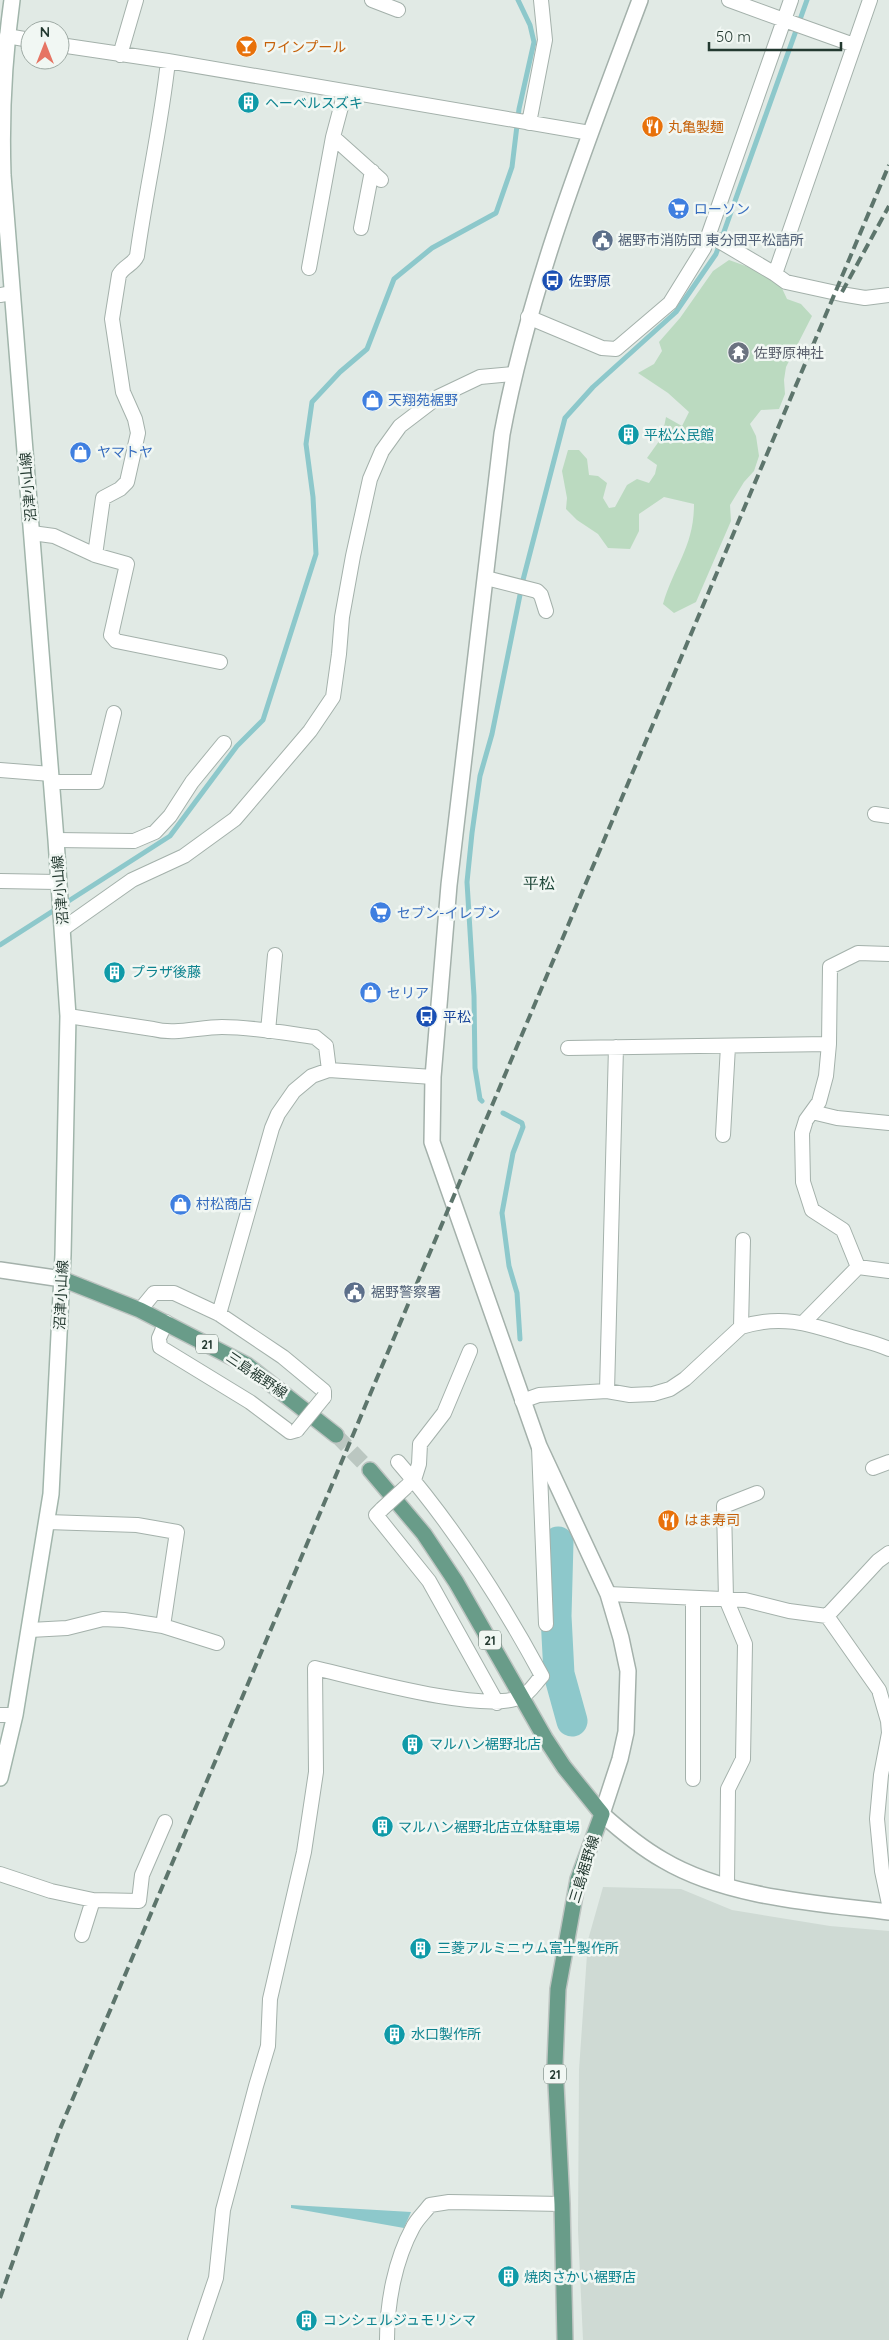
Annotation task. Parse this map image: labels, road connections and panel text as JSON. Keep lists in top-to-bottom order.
{
  "streets": {
    "main road": ["21", "三島裾野線"],
    "street": ["沼津小山線"]
  },
  "crossings": [
    ["沼津小山線", "三島裾野線"],
    ["21", "三島裾野線"]
  ],
  "districts": ["平松"],
  "places": {
    "bar": ["ワインプール"],
    "building": [
      "ヘーベルスズキ",
      "平松公民館",
      "プラザ後藤",
      "マルハン裾野北店",
      "マルハン裾野北店立体駐車場",
      "三菱アルミニウム富士製作所",
      "水口製作所",
      "焼肉さかい裾野店",
      "コンシェルジュモリシマ"
    ],
    "restaurant": ["丸亀製麺", "はま寿司"],
    "supermarket": ["ローソン", "セブン-イレブン"],
    "public building": ["裾野市消防団 東分団平松詰所", "裾野警察署"],
    "bus stop": ["佐野原", "平松"],
    "temple": ["佐野原神社"],
    "shop": [
      "天翔苑裾野",
      "ヤマトヤ",
      "セリア",
      "村松商店"
    ]
  },
  "scale_bar": "50 m",
  "north": "top"
}
